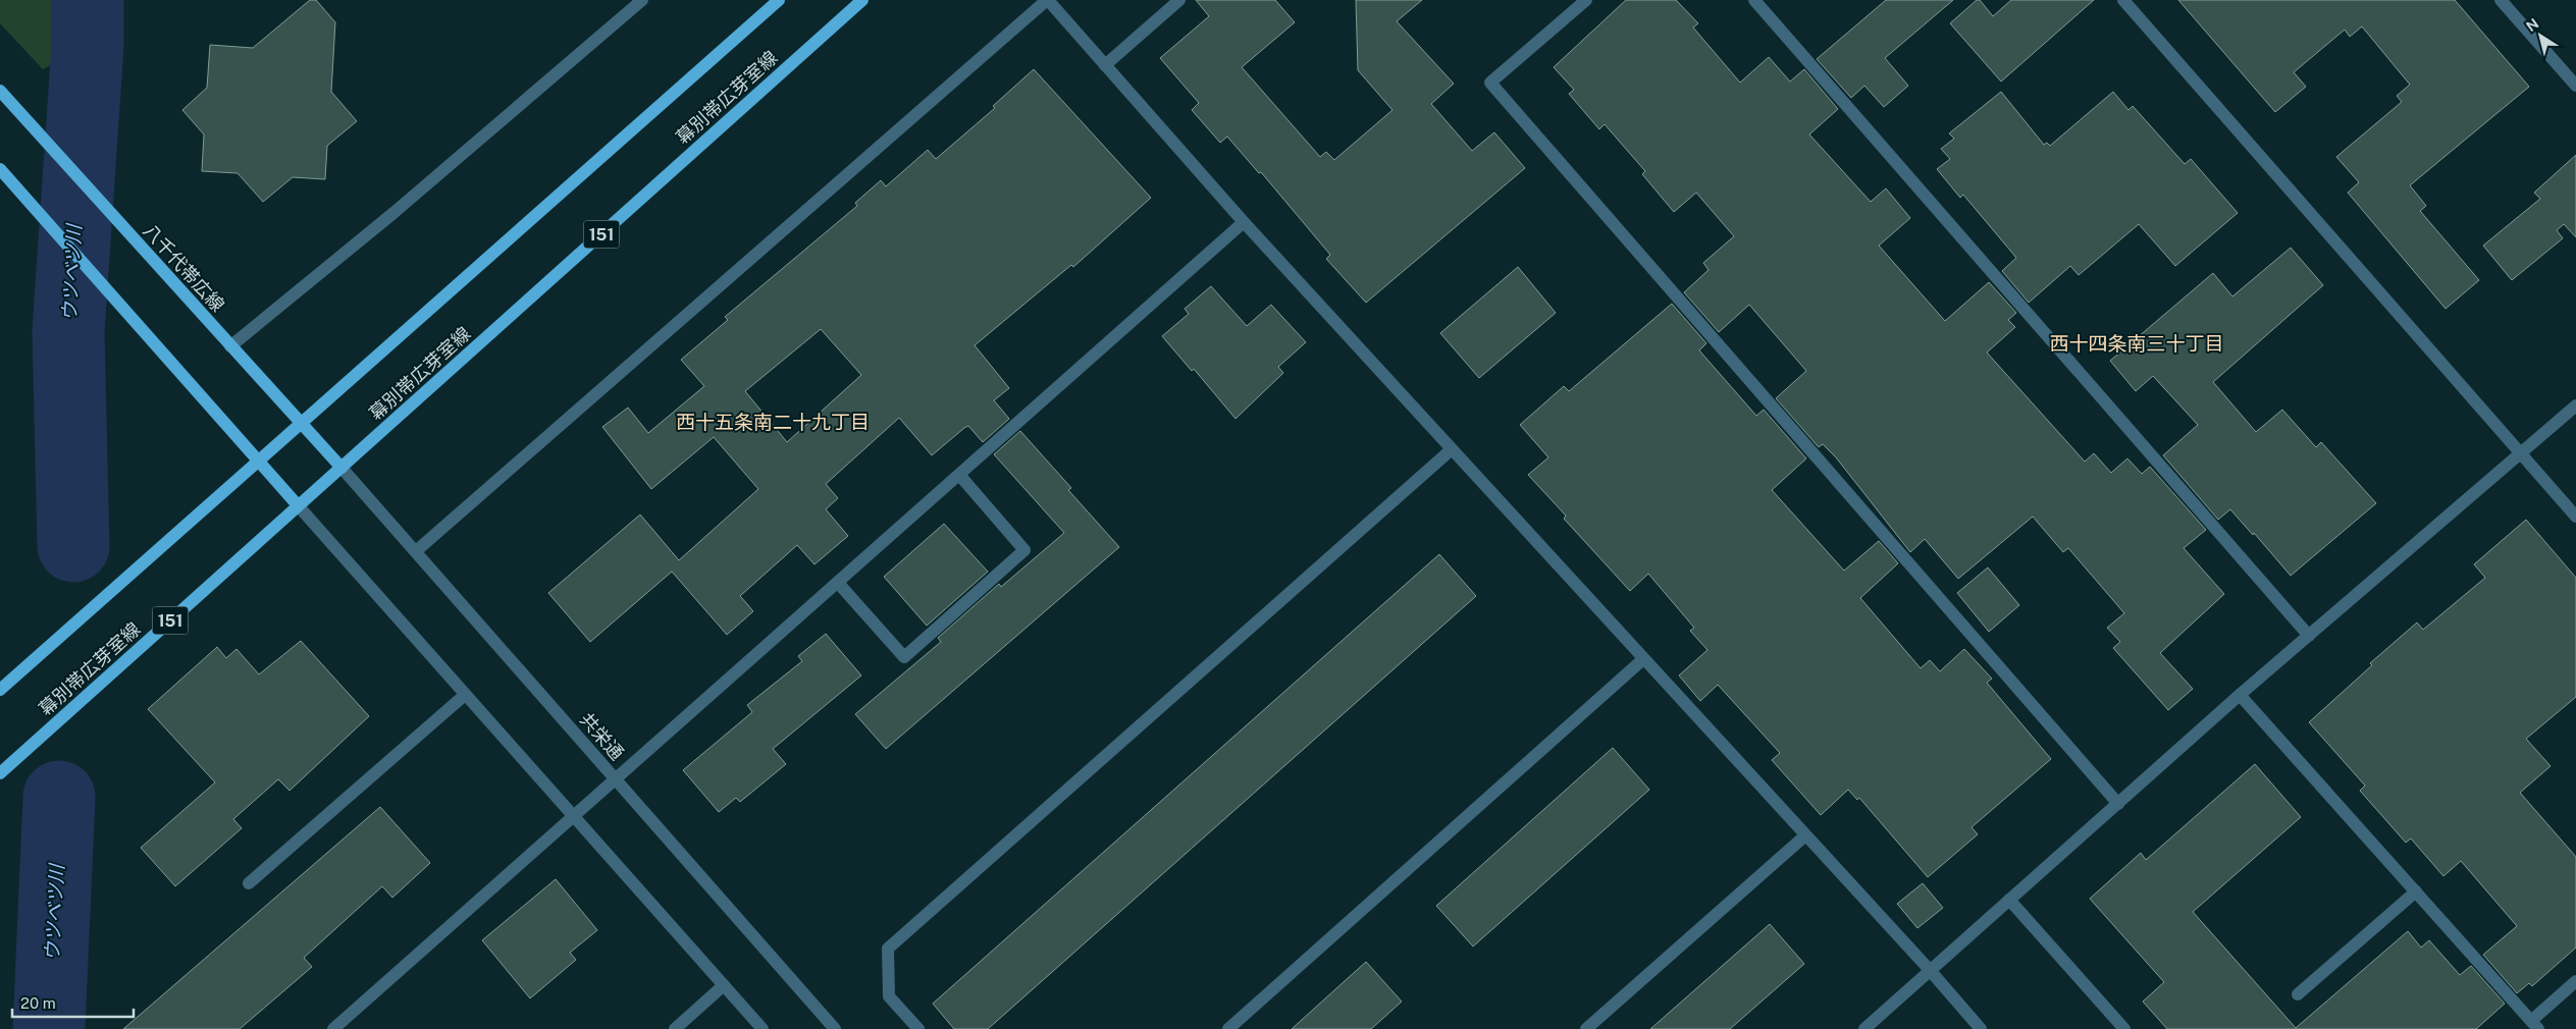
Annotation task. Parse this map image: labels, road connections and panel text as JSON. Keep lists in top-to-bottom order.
{
  "streets": {
    "main road": ["幕別帯広芽室線", "151", "八千代帯広線"],
    "street": ["共栄通"]
  },
  "crossings": [
    ["幕別帯広芽室線", "八千代帯広線"],
    ["幕別帯広芽室線", "共栄通"],
    ["八千代帯広線", "共栄通"]
  ],
  "districts": ["西十四条南三十丁目", "西十五条南二十九丁目"],
  "water": ["ウツベツ川"],
  "scale_bar": "20 m",
  "north": "top left"
}
